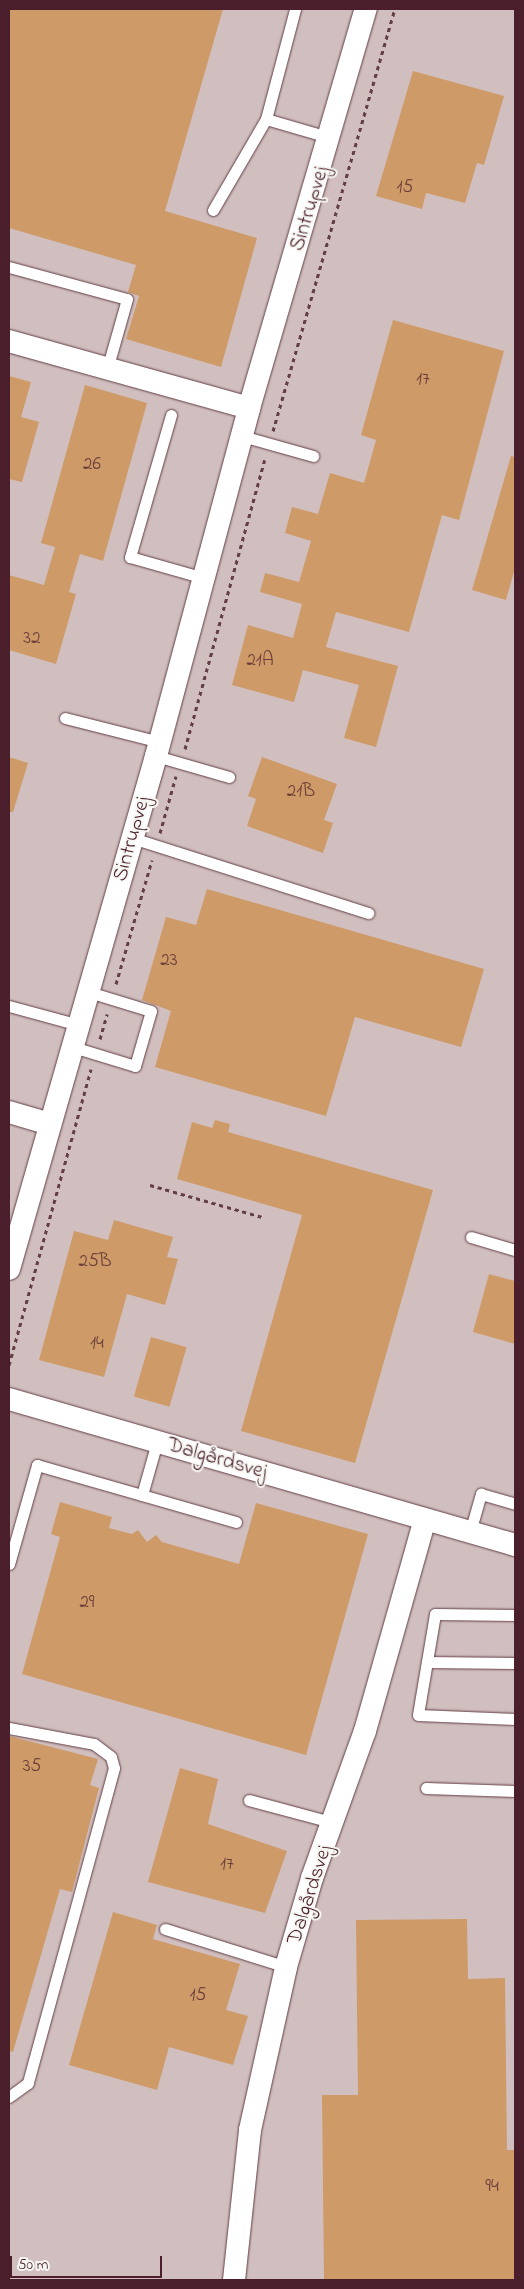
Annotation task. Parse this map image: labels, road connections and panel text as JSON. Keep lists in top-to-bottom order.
{
  "streets": {
    "street": ["Sintrupvej", "Dalgårdsvej"]
  },
  "house_numbers": [
    "15",
    "17",
    "26",
    "32",
    "21A",
    "21B",
    "23",
    "25B",
    "14",
    "29",
    "35",
    "17",
    "15",
    "94"
  ],
  "scale_bar": "50 m"
}
